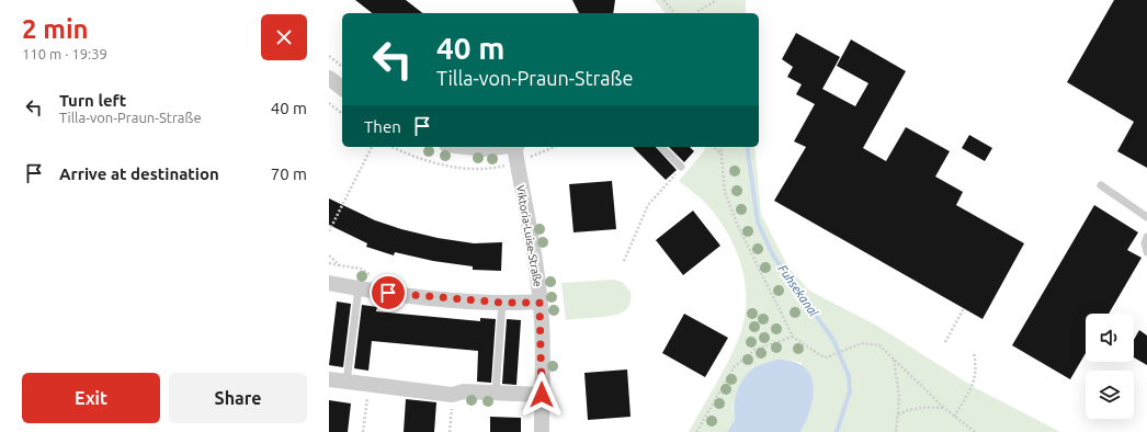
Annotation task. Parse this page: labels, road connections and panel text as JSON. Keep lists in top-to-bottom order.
{
  "streets": {
    "street": ["Viktoria-Luise-Straße"]
  },
  "water": ["Fuhsekanal"],
  "page": {
    "heading": ["2 min", "110 m · 19:39"],
    "turn": ["40 m", "Tilla-von-Praun-Straße"],
    "list": [
      {
        "name": "Turn left",
        "note": "Tilla-von-Praun-Straße",
        "value": "40 m"
      },
      {
        "name": "Arrive at destination",
        "value": "70 m"
      }
    ],
    "then": "Then",
    "buttons": ["Exit", "Share"]
  }
}
